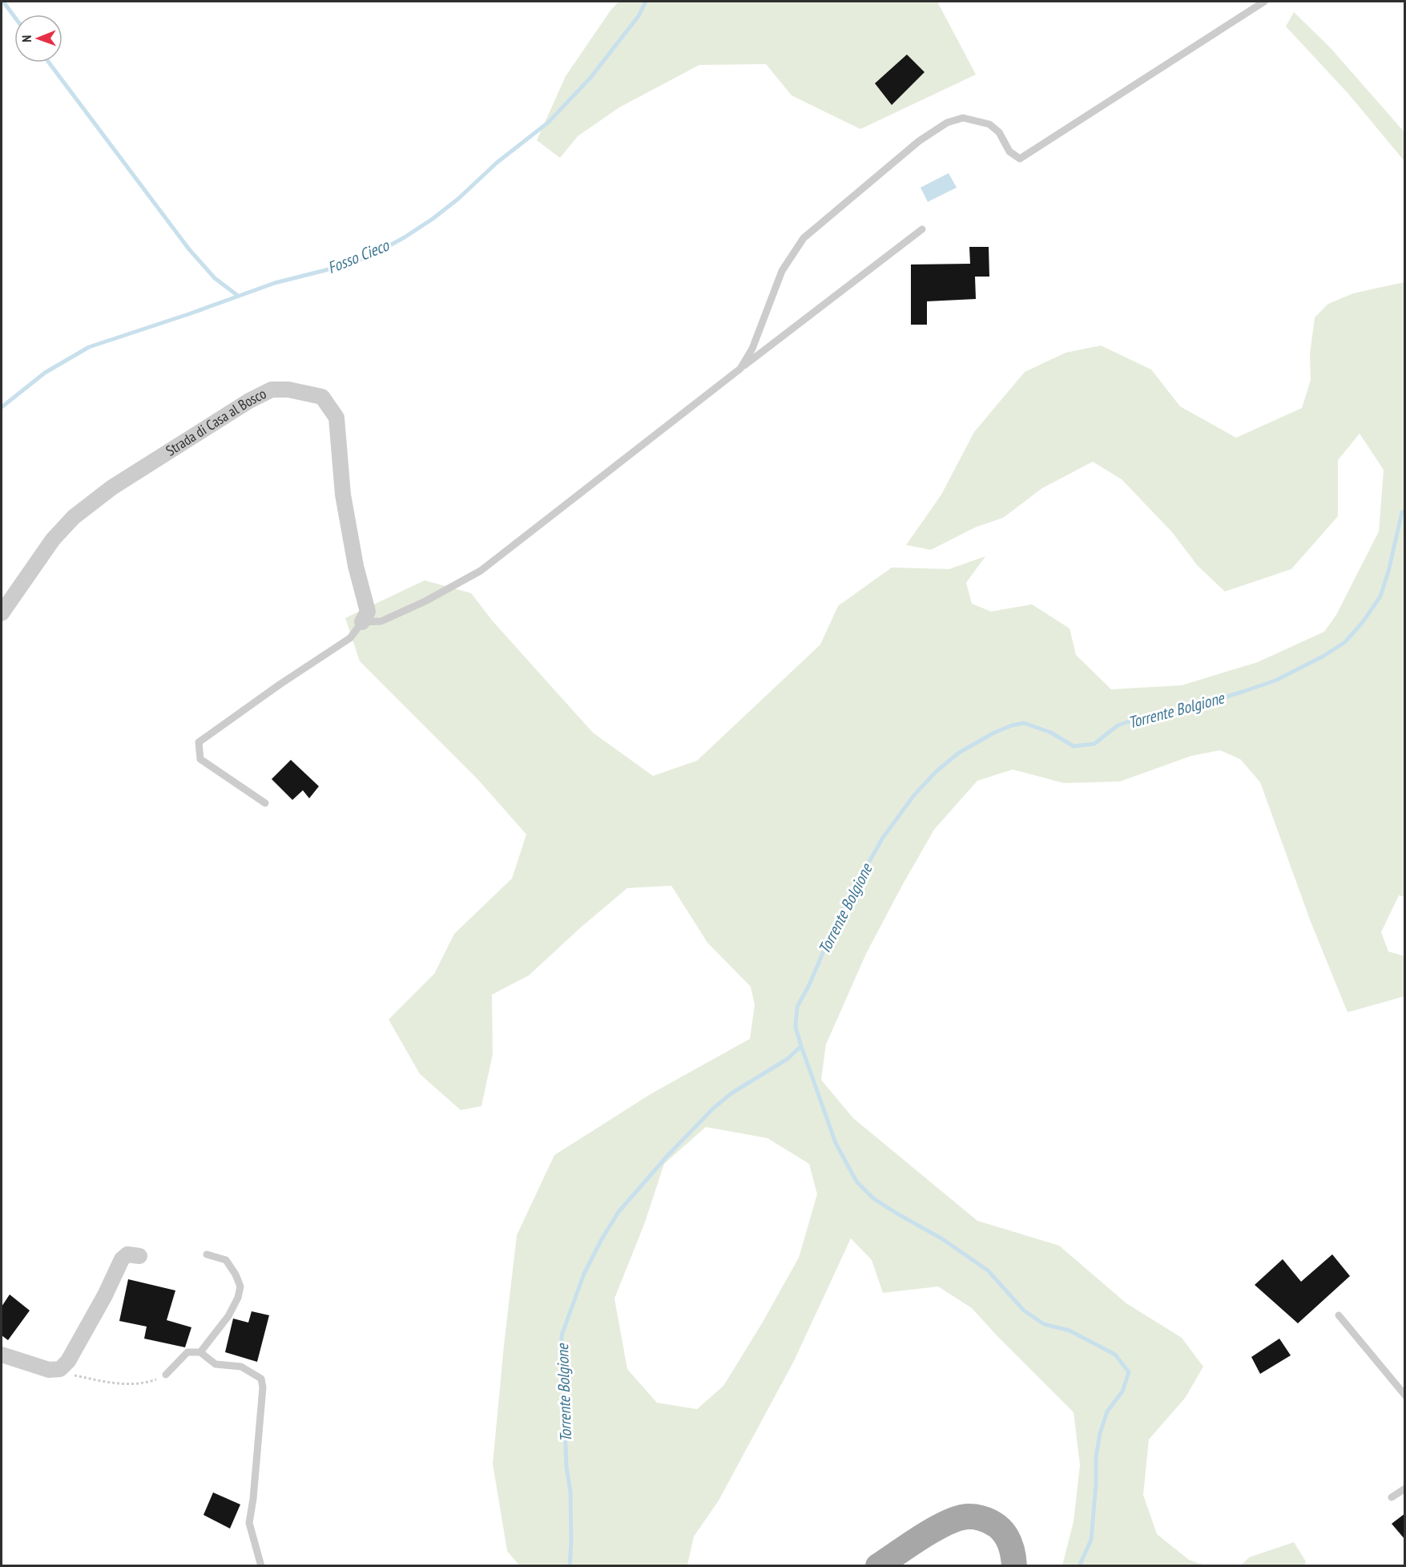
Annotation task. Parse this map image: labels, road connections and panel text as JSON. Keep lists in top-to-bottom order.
{
  "streets": {
    "street": ["Strada di Casa al Bosco"]
  },
  "water": ["Fosso Cieco", "Torrente Bolgione"],
  "north": "left"
}
